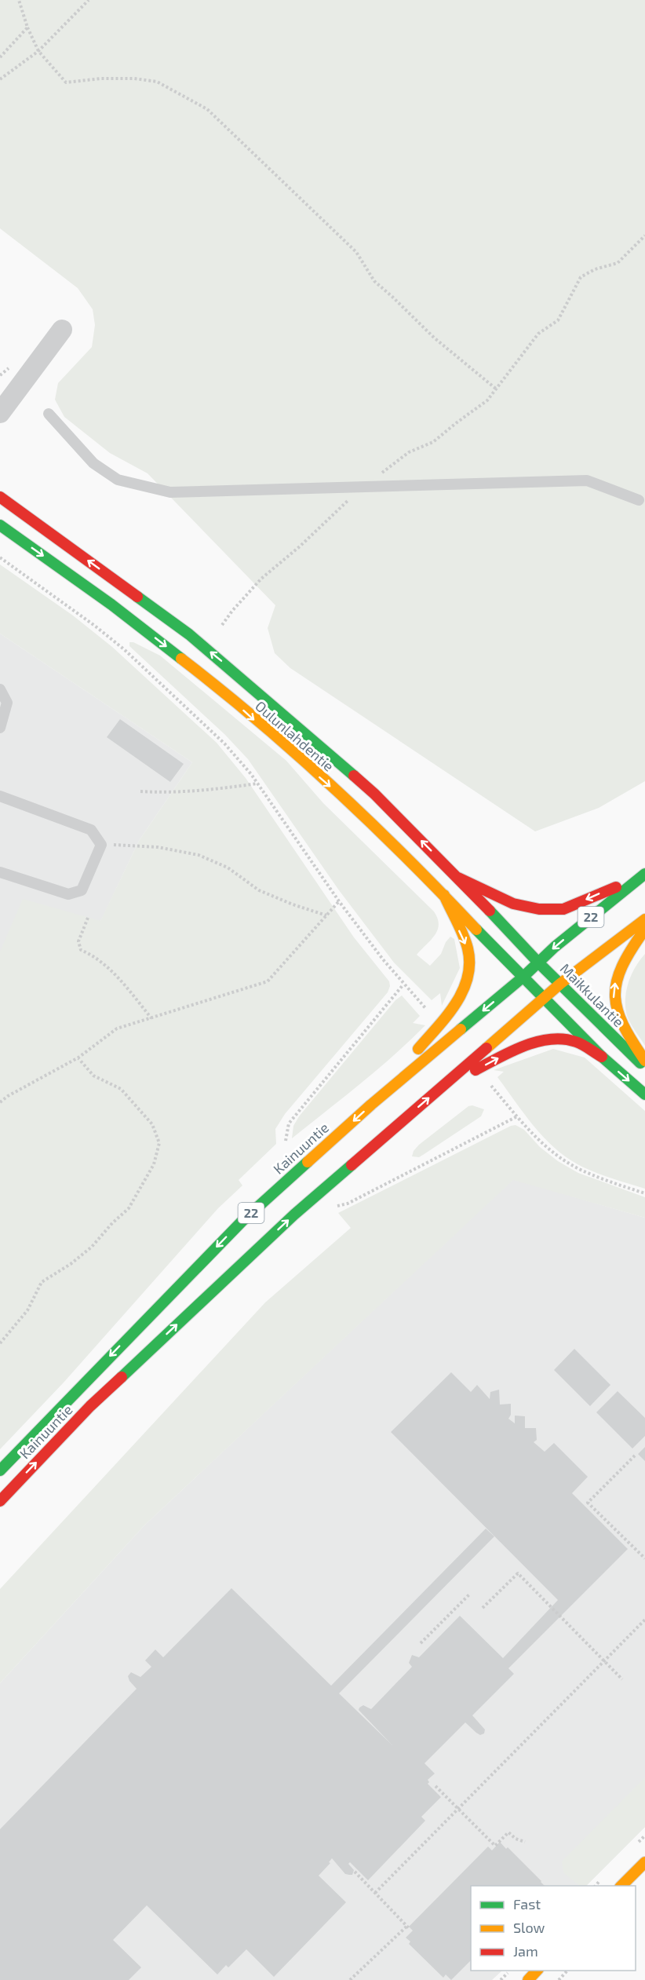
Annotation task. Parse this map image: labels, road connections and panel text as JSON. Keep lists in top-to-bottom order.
{
  "streets": {
    "main road": [
      "Oulunlahdentie",
      "22",
      "Maikkulantie",
      "Kainuuntie"
    ]
  },
  "crossings": [
    ["Oulunlahdentie", "Maikkulantie"],
    ["Oulunlahdentie", "Kainuuntie"],
    ["Maikkulantie", "Kainuuntie"]
  ],
  "legend": ["Fast", "Slow", "Jam"]
}
